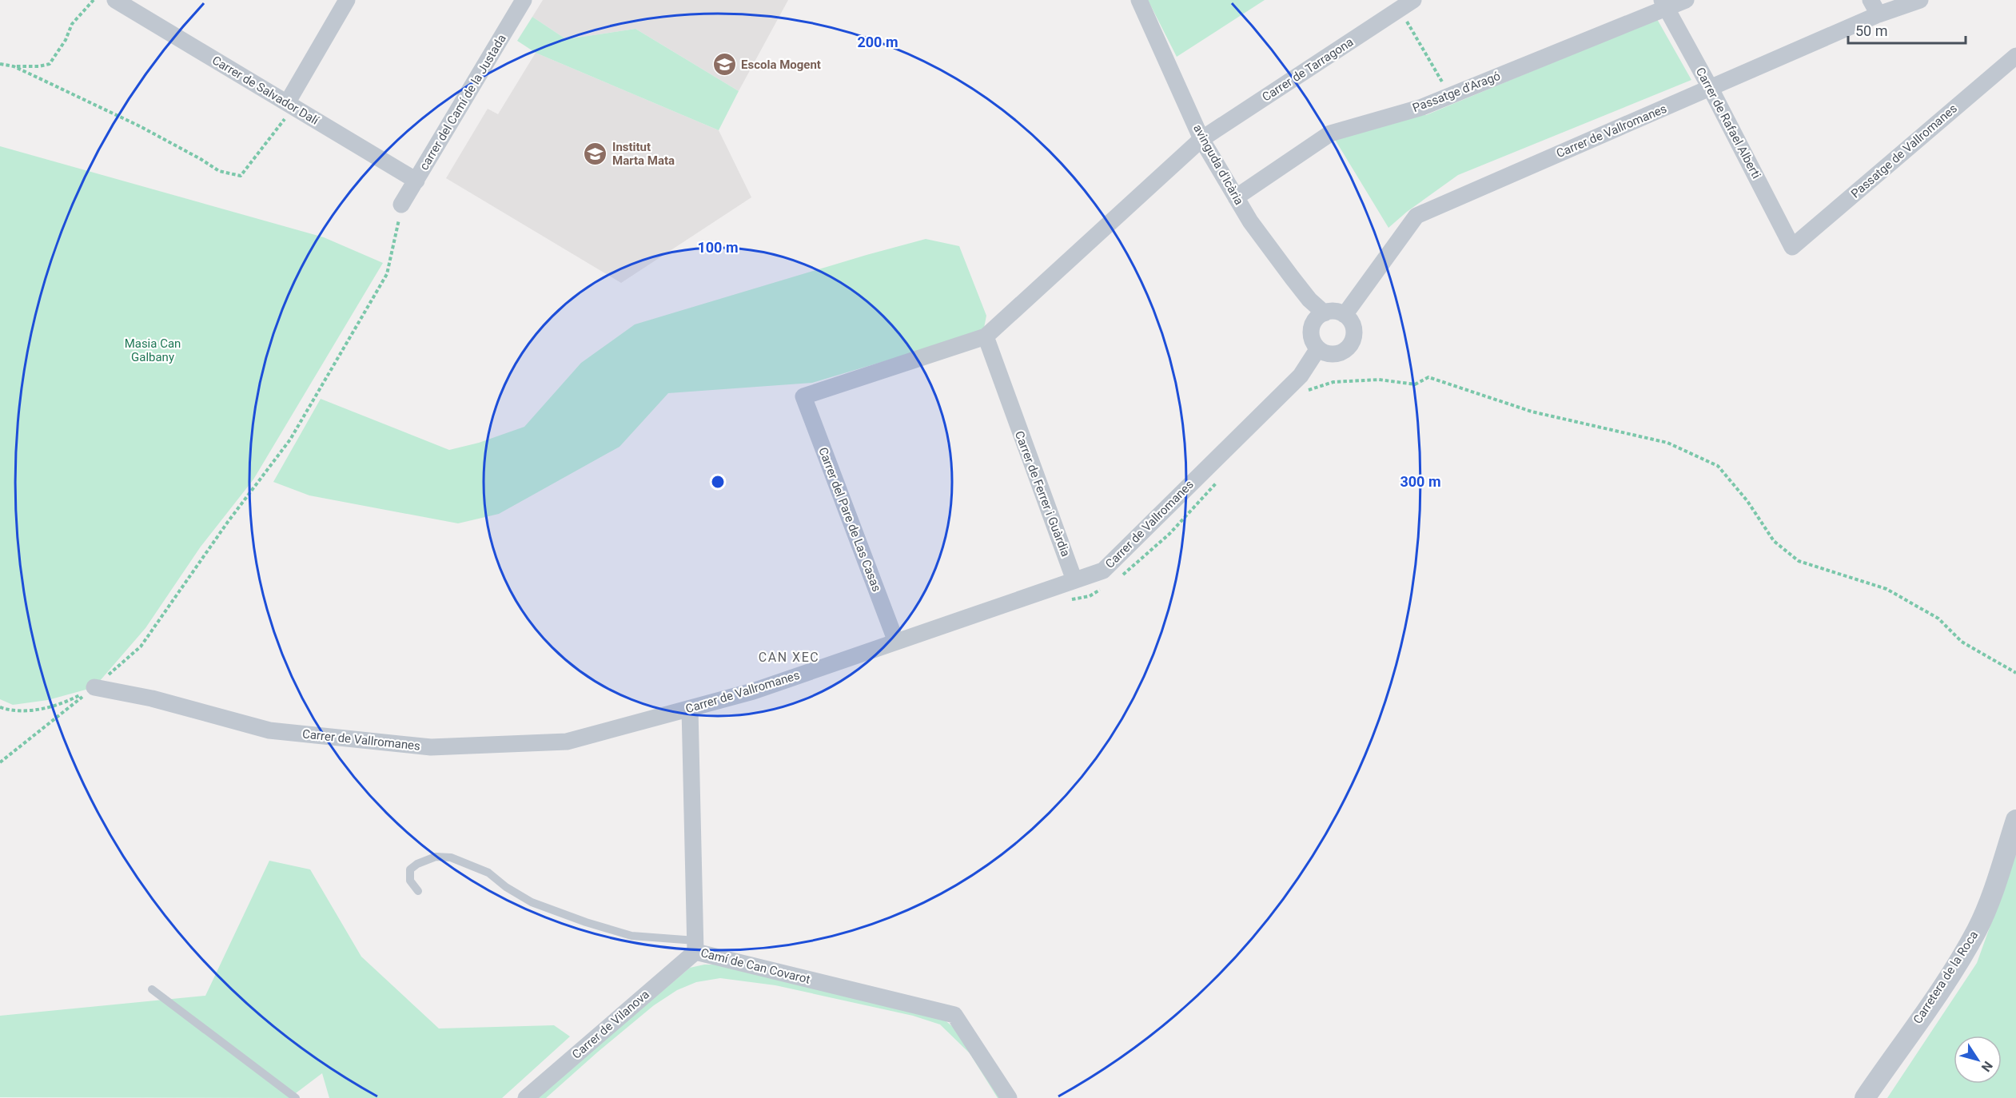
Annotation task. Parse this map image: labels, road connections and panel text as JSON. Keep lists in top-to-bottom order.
{
  "streets": {
    "street": [
      "Carrer de Tarragona",
      "Carrer de Salvador Dalí",
      "Passatge d'Aragó",
      "carrer del Camí de la Justada",
      "Carrer de Rafael Alberti",
      "Carrer de Vallromanes",
      "Passatge de Vallromanes",
      "avinguda d'Icària",
      "Carrer de Ferrer i Guàrdia",
      "Carrer del Pare de Las Casas",
      "Camí de Can Covarot",
      "Carretera de la Roca",
      "Carrer de Vilanova"
    ]
  },
  "crossings": [
    ["Carrer de Tarragona", "avinguda d'Icària"],
    ["Carrer de Tarragona", "Carrer de Ferrer i Guàrdia"],
    ["Carrer de Tarragona", "Carrer del Pare de Las Casas"],
    ["Carrer de Salvador Dalí", "carrer del Camí de la Justada"],
    ["Passatge d'Aragó", "Carrer de Rafael Alberti"],
    ["Passatge d'Aragó", "avinguda d'Icària"],
    ["Carrer de Rafael Alberti", "Carrer de Vallromanes"],
    ["Carrer de Rafael Alberti", "Passatge de Vallromanes"],
    ["Carrer de Vallromanes", "avinguda d'Icària"],
    ["Carrer de Vallromanes", "Carrer de Ferrer i Guàrdia"],
    ["Carrer de Vallromanes", "Carrer del Pare de Las Casas"],
    ["Carrer de Vallromanes", "Camí de Can Covarot"],
    ["Carrer de Ferrer i Guàrdia", "Carrer del Pare de Las Casas"],
    ["Camí de Can Covarot", "Carrer de Vilanova"]
  ],
  "districts": ["CAN XEC"],
  "parks": ["Masia Can Galbany"],
  "places": {
    "school or university": ["Escola Mogent", "Institut Marta Mata"]
  },
  "scale_bar": "50 m",
  "north": "bottom right",
  "rings": ["200 m", "100 m", "300 m"]
}
